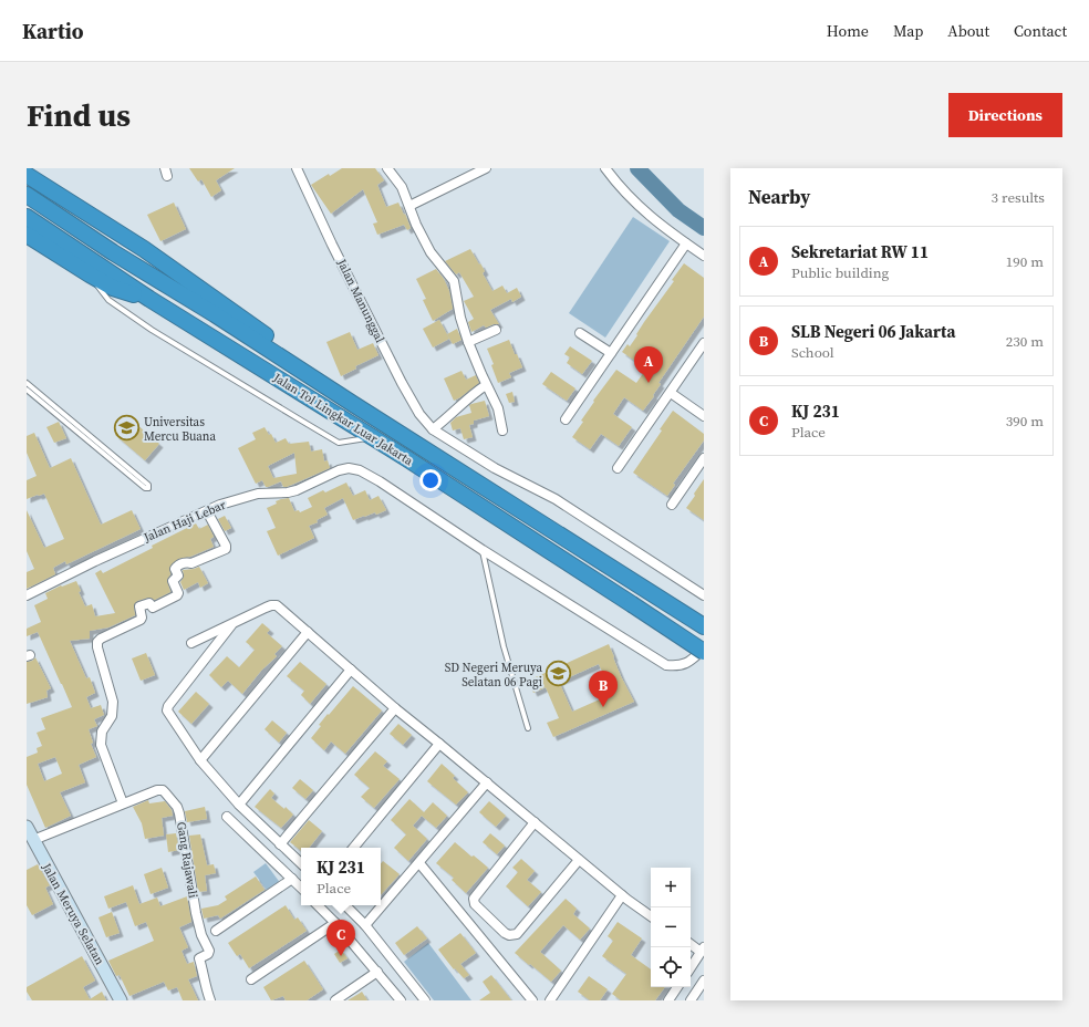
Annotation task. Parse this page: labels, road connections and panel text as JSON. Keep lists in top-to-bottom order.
{
  "streets": {
    "highway": ["Jalan Tol Lingkar Luar Jakarta"],
    "main road": ["Jalan Meruya Selatan"],
    "street": ["Jalan Manunggal", "Jalan Haji Lebar", "Gang Rajawali"]
  },
  "crossings": [
    ["Gang Rajawali", "Jalan Meruya Selatan"]
  ],
  "places": {
    "school or university": ["Universitas Mercu Buana", "SD Negeri Meruya Selatan 06 Pagi"]
  },
  "page": {
    "header": "Kartio",
    "nav": [
      "Home",
      "Map",
      "About",
      "Contact"
    ],
    "buttons": "Directions",
    "title": "Find us",
    "heading": ["Nearby", "3 results"],
    "list": [
      {
        "mark": "A",
        "name": "Sekretariat RW 11",
        "note": "Public building",
        "value": "190 m"
      },
      {
        "mark": "B",
        "name": "SLB Negeri 06 Jakarta",
        "note": "School",
        "value": "230 m"
      },
      {
        "mark": "C",
        "name": "KJ 231",
        "note": "Place",
        "value": "390 m"
      }
    ],
    "pins": ["A", "B", "C"],
    "popup": ["KJ 231", "Place"],
    "map_buttons": ["+", "−"]
  }
}
